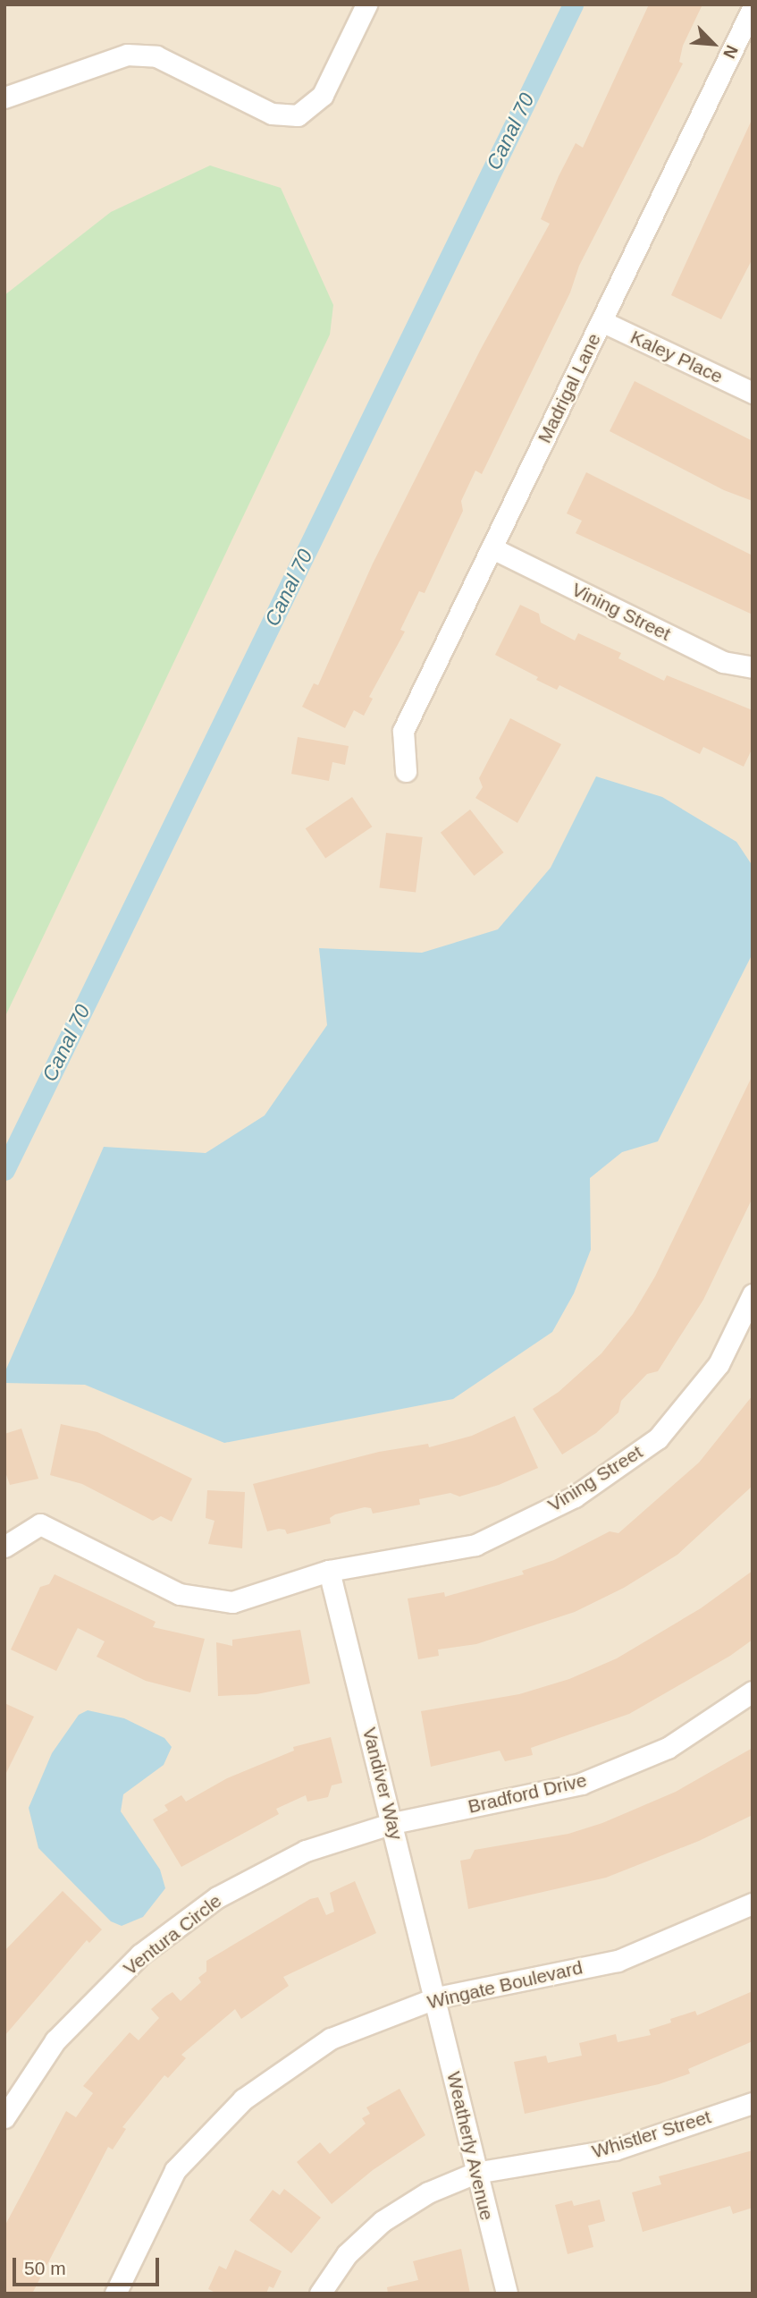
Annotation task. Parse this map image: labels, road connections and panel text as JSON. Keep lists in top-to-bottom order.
{
  "streets": {
    "street": [
      "Kaley Place",
      "Madrigal Lane",
      "Vining Street",
      "Vandiver Way",
      "Bradford Drive",
      "Ventura Circle",
      "Wingate Boulevard",
      "Whistler Street",
      "Weatherly Avenue"
    ]
  },
  "crossings": [
    ["Kaley Place", "Madrigal Lane"],
    ["Madrigal Lane", "Vining Street"],
    ["Vining Street", "Vandiver Way"],
    ["Vandiver Way", "Bradford Drive"],
    ["Vandiver Way", "Ventura Circle"],
    ["Vandiver Way", "Wingate Boulevard"],
    ["Vandiver Way", "Weatherly Avenue"],
    ["Bradford Drive", "Ventura Circle"],
    ["Wingate Boulevard", "Weatherly Avenue"],
    ["Whistler Street", "Weatherly Avenue"]
  ],
  "water": ["Canal 70"],
  "scale_bar": "50 m",
  "north": "bottom right"
}
